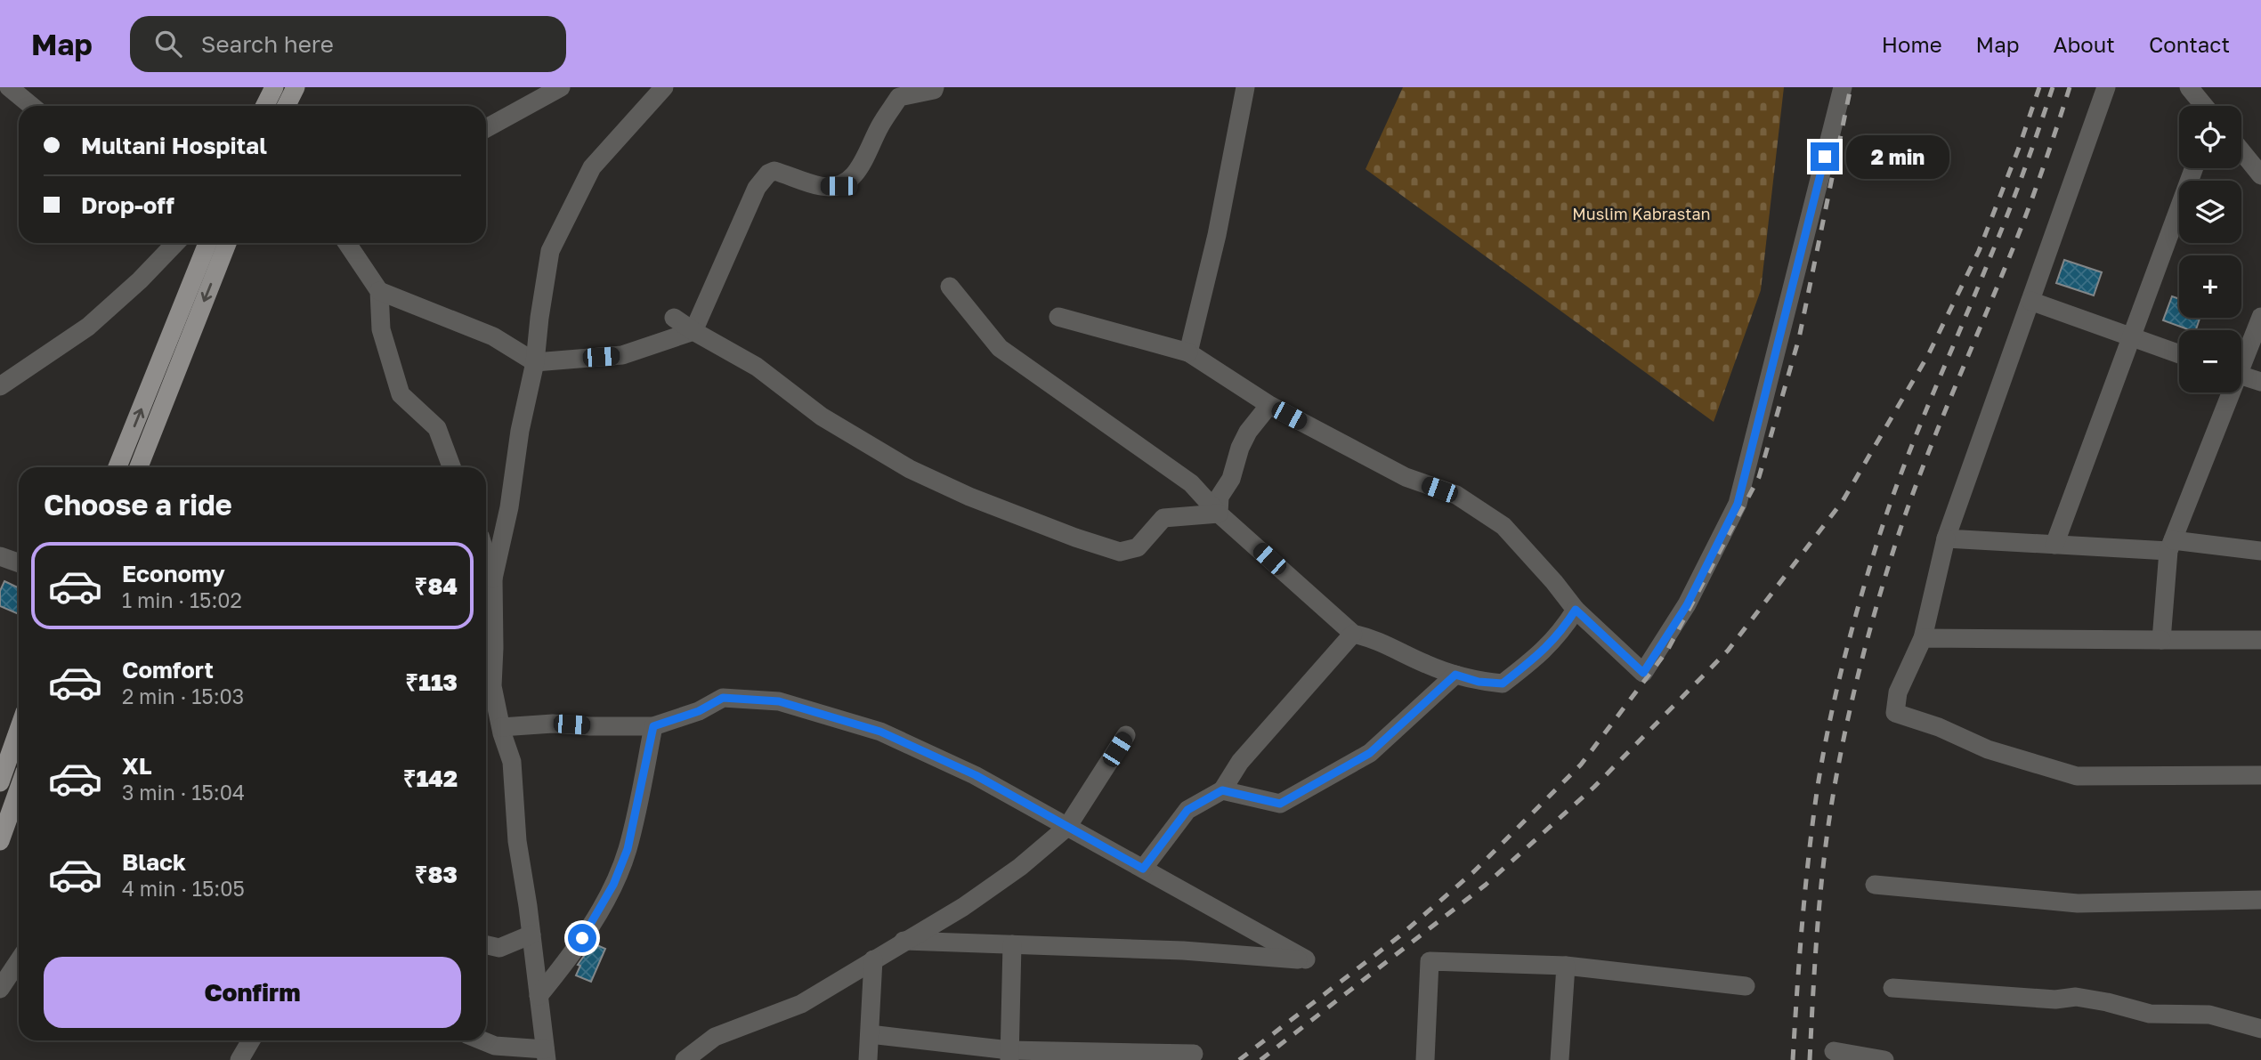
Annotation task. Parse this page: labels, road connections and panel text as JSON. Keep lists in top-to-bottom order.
{
  "parks": ["Muslim Kabrastan"],
  "page": {
    "header": "Map",
    "search": "Search here",
    "nav": [
      "Home",
      "Map",
      "About",
      "Contact"
    ],
    "map_buttons": ["+", "−"],
    "banner": ["Multani Hospital", "Drop-off"],
    "bubble": "2 min",
    "heading": "Choose a ride",
    "list": [
      {
        "name": "Economy",
        "note": "1 min · 15:02",
        "value": "₹84"
      },
      {
        "name": "Comfort",
        "note": "2 min · 15:03",
        "value": "₹113"
      },
      {
        "name": "XL",
        "note": "3 min · 15:04",
        "value": "₹142"
      },
      {
        "name": "Black",
        "note": "4 min · 15:05",
        "value": "₹83"
      }
    ],
    "buttons": "Confirm"
  }
}
